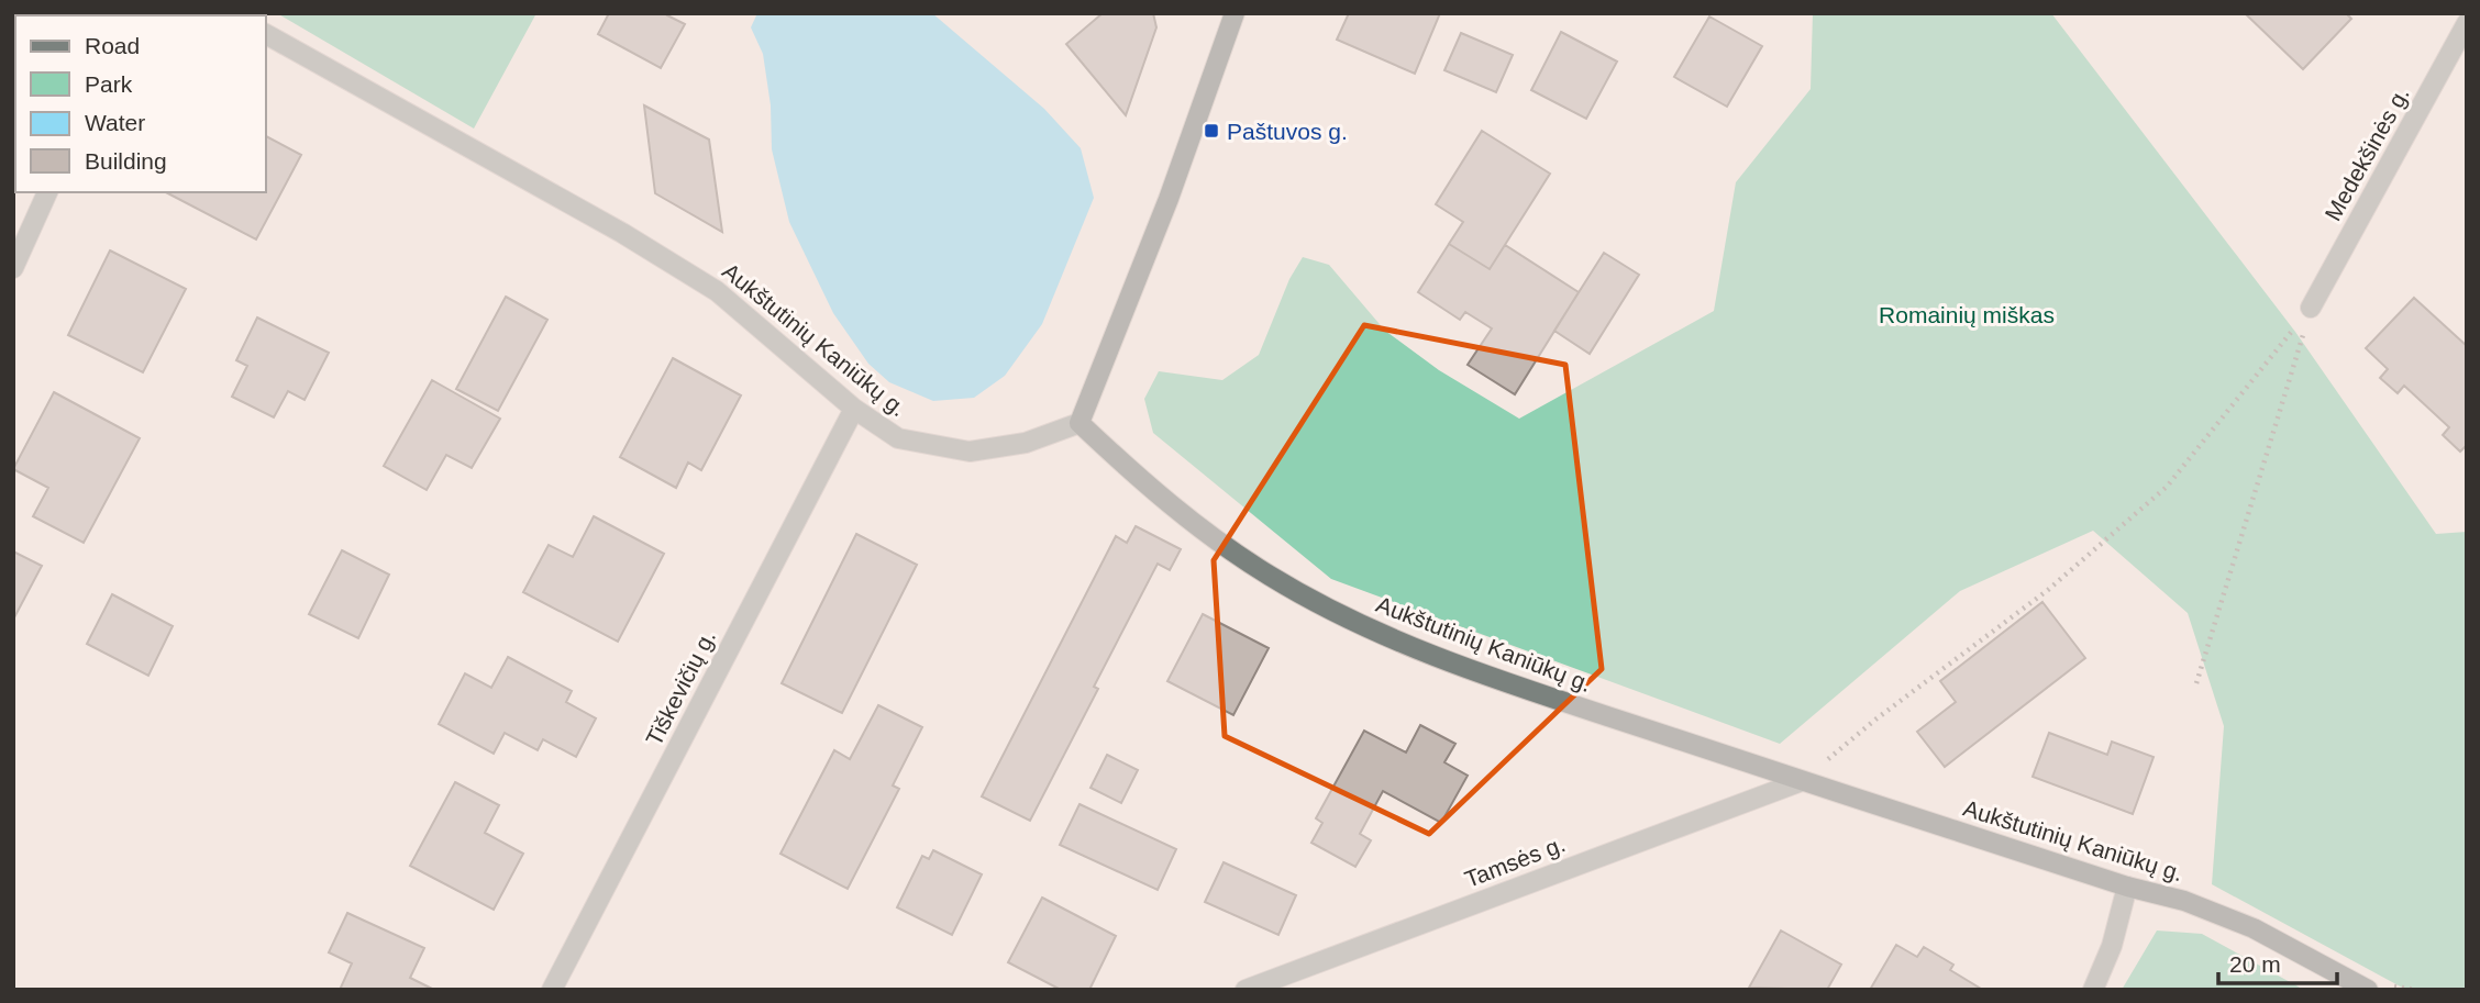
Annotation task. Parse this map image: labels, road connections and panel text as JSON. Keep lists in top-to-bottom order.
{
  "streets": {
    "street": [
      "Medekšinės g.",
      "Aukštutinių Kaniūkų g.",
      "Tiškevičių g.",
      "Tamsės g."
    ]
  },
  "crossings": [
    ["Aukštutinių Kaniūkų g.", "Tiškevičių g."],
    ["Aukštutinių Kaniūkų g.", "Tamsės g."]
  ],
  "parks": ["Romainių miškas"],
  "places": {
    "transit": ["Paštuvos g."]
  },
  "legend": [
    "Road",
    "Park",
    "Water",
    "Building"
  ],
  "scale_bar": "20 m"
}
